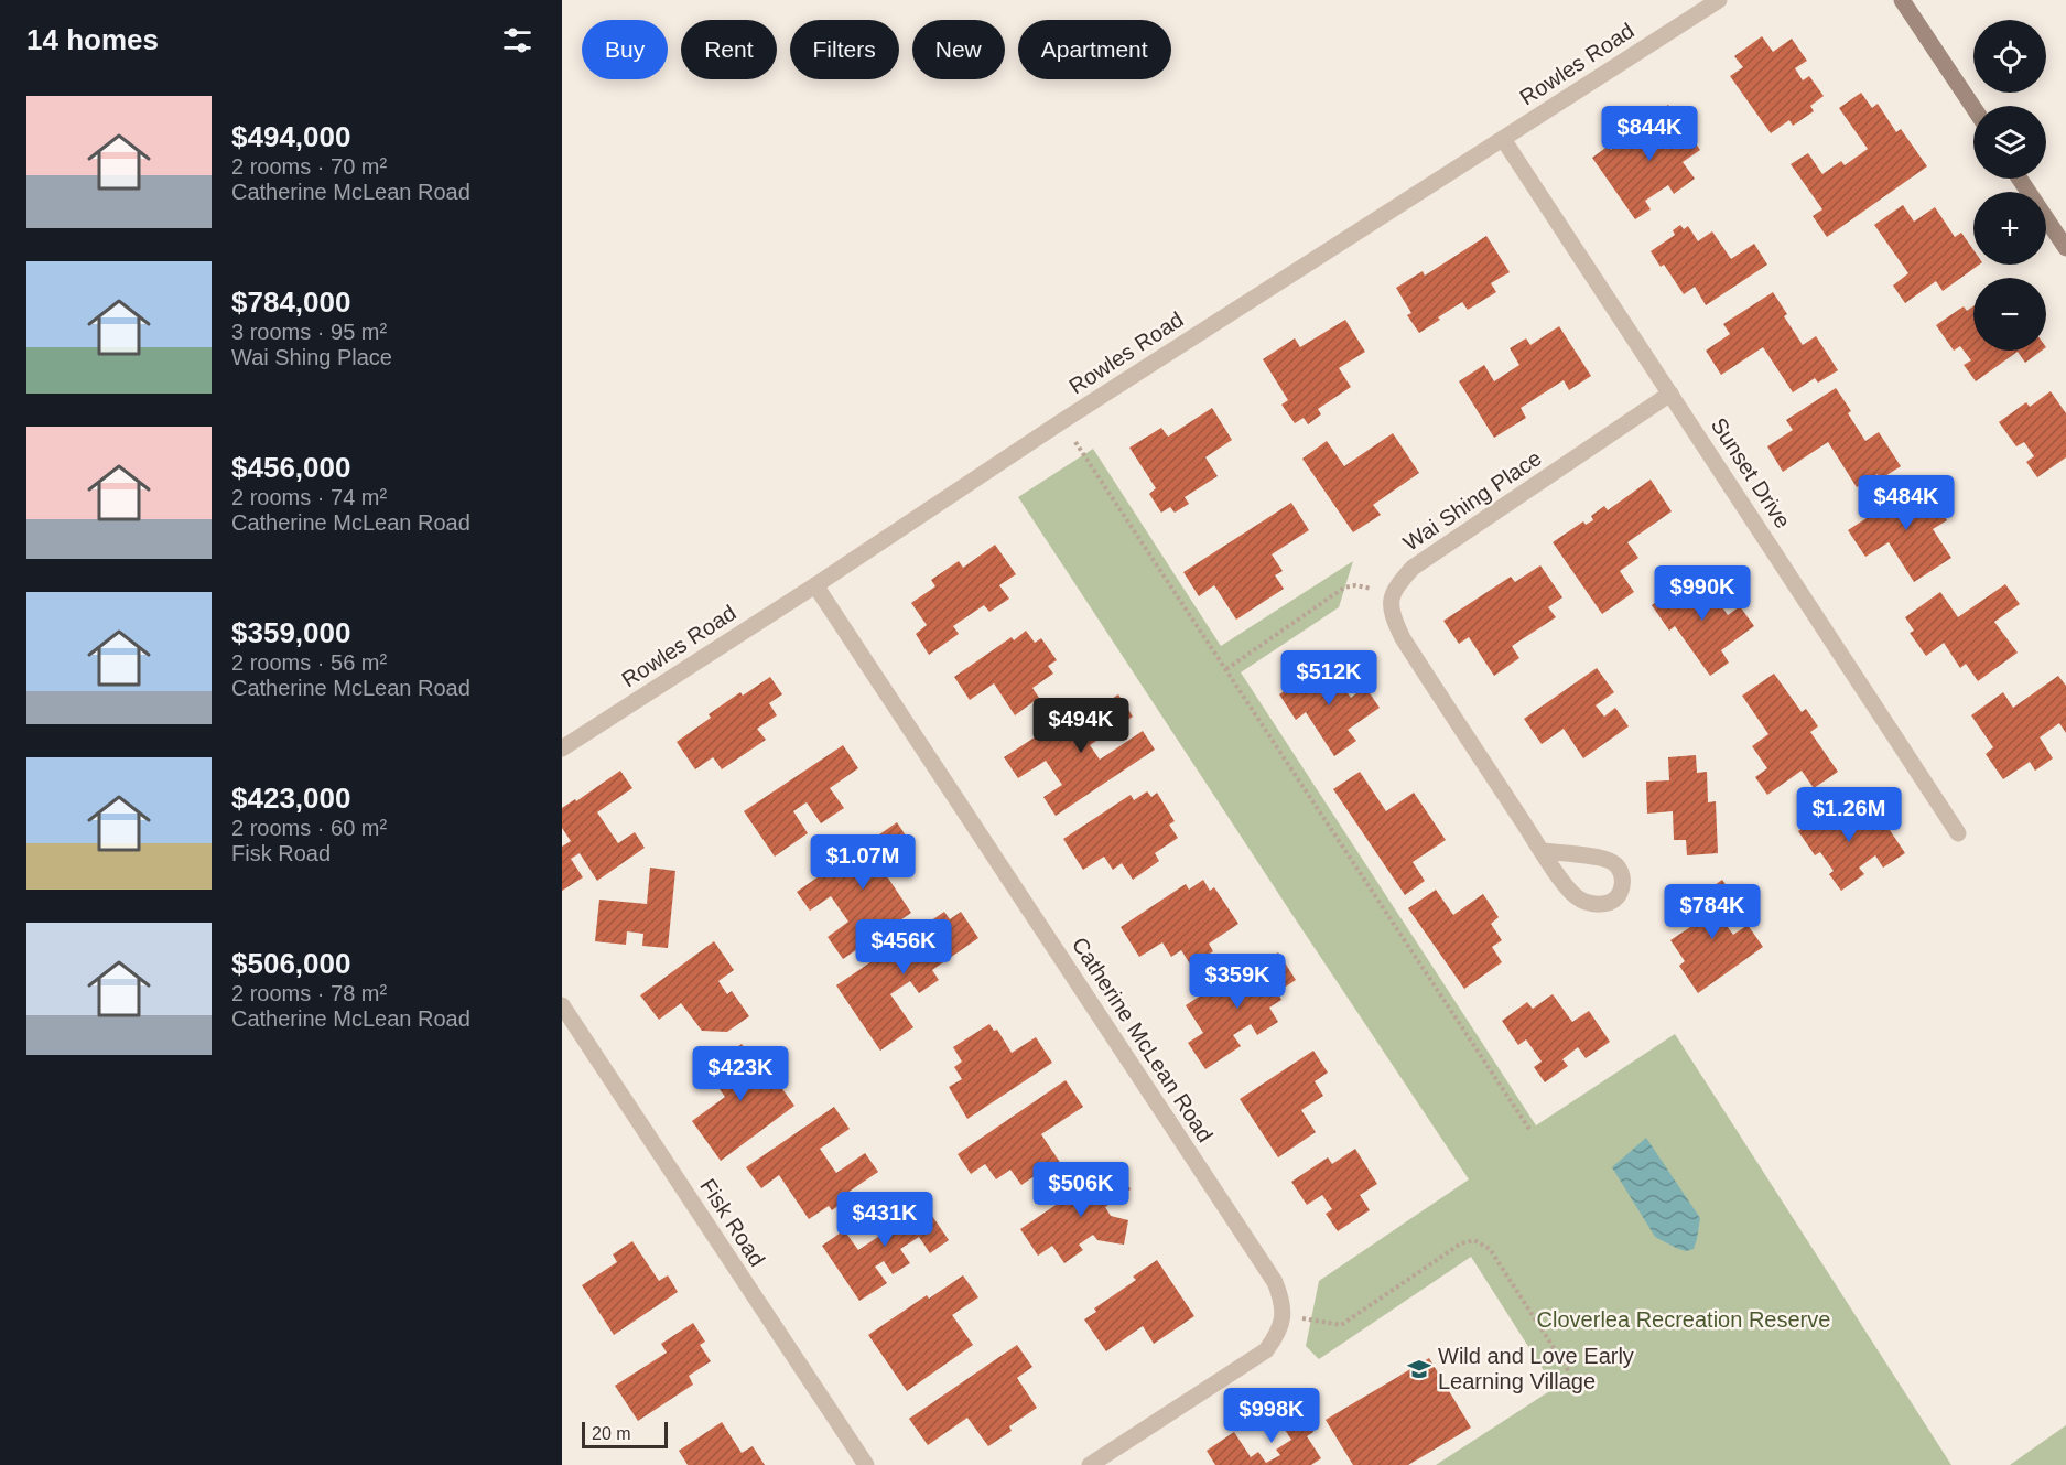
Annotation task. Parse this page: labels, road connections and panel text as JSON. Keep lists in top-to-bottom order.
{
  "streets": {
    "street": [
      "Rowles Road",
      "Sunset Drive",
      "Wai Shing Place",
      "Catherine McLean Road",
      "Fisk Road"
    ]
  },
  "crossings": [
    ["Rowles Road", "Sunset Drive"],
    ["Rowles Road", "Catherine McLean Road"],
    ["Sunset Drive", "Wai Shing Place"]
  ],
  "parks": ["Cloverlea Recreation Reserve"],
  "places": {
    "school or university": ["Wild and Love Early Learning Village"]
  },
  "scale_bar": "20 m",
  "page": {
    "heading": "14 homes",
    "map_buttons": ["+", "−"],
    "chip": [
      "Buy",
      "Rent",
      "Filters",
      "New",
      "Apartment"
    ],
    "list": [
      {
        "name": "$494,000",
        "note": "2 rooms · 70 m² · Catherine McLean Road"
      },
      {
        "name": "$784,000",
        "note": "3 rooms · 95 m² · Wai Shing Place"
      },
      {
        "name": "$456,000",
        "note": "2 rooms · 74 m² · Catherine McLean Road"
      },
      {
        "name": "$359,000",
        "note": "2 rooms · 56 m² · Catherine McLean Road"
      },
      {
        "name": "$423,000",
        "note": "2 rooms · 60 m² · Fisk Road"
      },
      {
        "name": "$506,000",
        "note": "2 rooms · 78 m² · Catherine McLean Road"
      }
    ],
    "price": [
      "$844K",
      "$484K",
      "$990K",
      "$512K",
      "$494K",
      "$1.26M",
      "$1.07M",
      "$784K",
      "$456K",
      "$359K",
      "$423K",
      "$506K",
      "$431K",
      "$998K"
    ],
    "scale": "20 m"
  }
}
